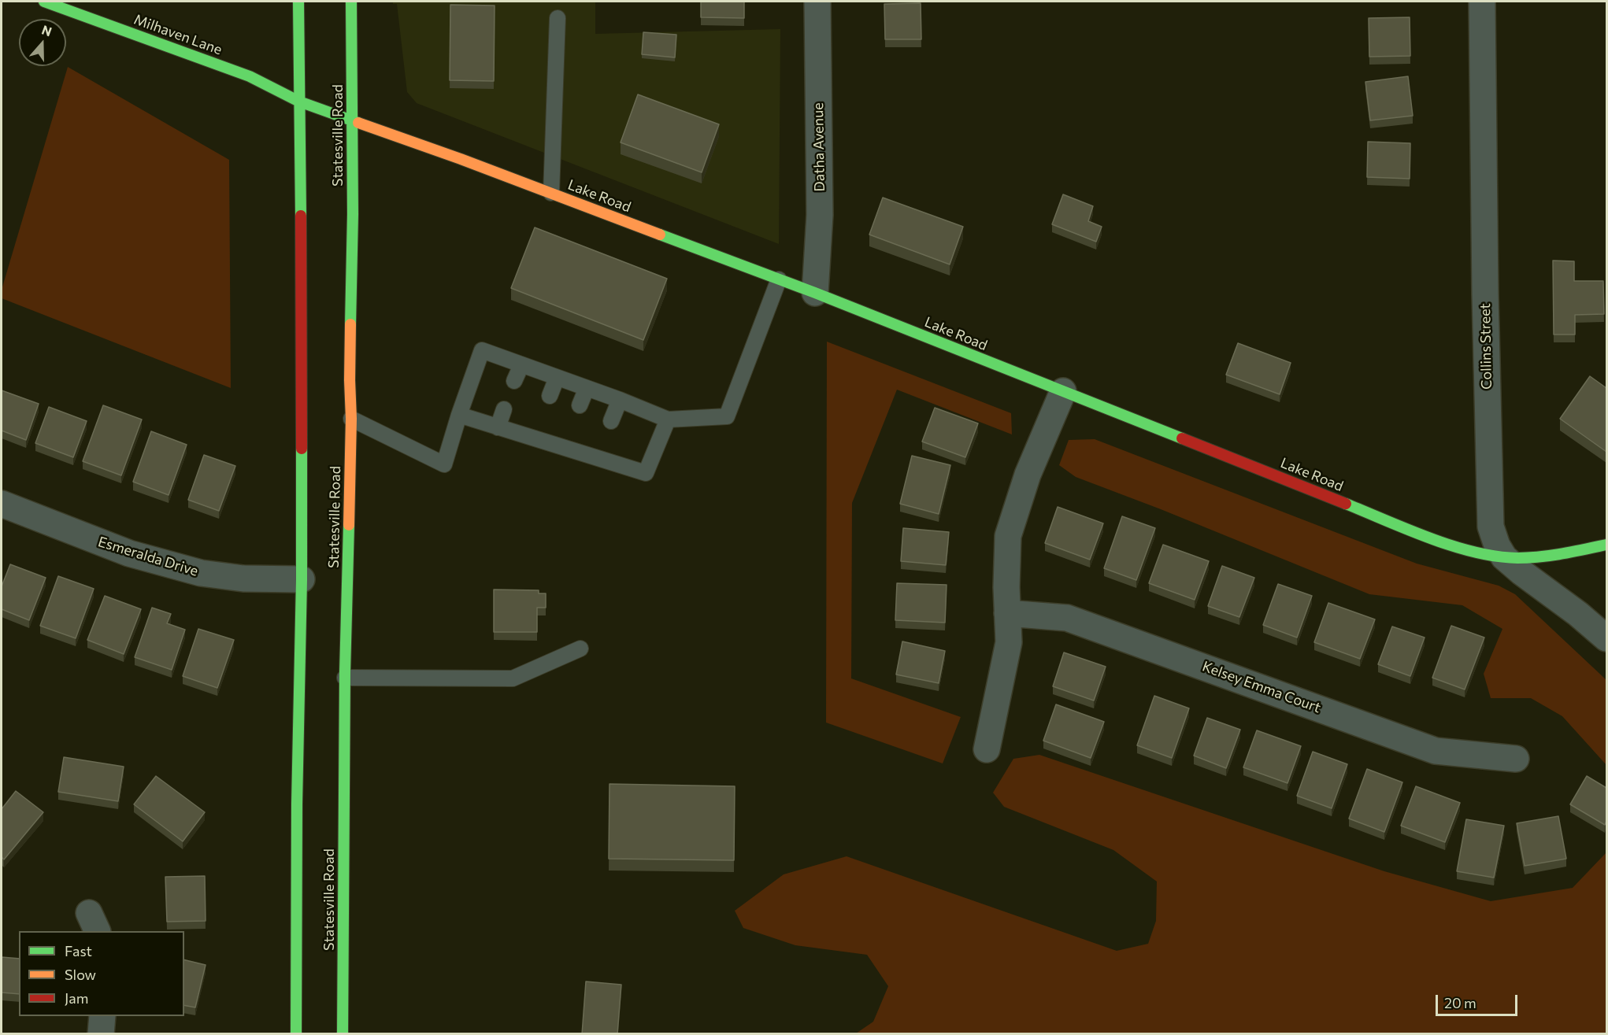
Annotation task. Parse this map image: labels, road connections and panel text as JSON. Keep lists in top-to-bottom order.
{
  "streets": {
    "main road": ["Milhaven Lane", "Statesville Road", "Lake Road"],
    "street": [
      "Datha Avenue",
      "Collins Street",
      "Esmeralda Drive",
      "Kelsey Emma Court"
    ]
  },
  "crossings": [
    ["Milhaven Lane", "Lake Road"],
    ["Statesville Road", "Lake Road"],
    ["Datha Avenue", "Lake Road"],
    ["Lake Road", "Collins Street"]
  ],
  "legend": ["Fast", "Slow", "Jam"],
  "scale_bar": "20 m",
  "north": "top"
}
